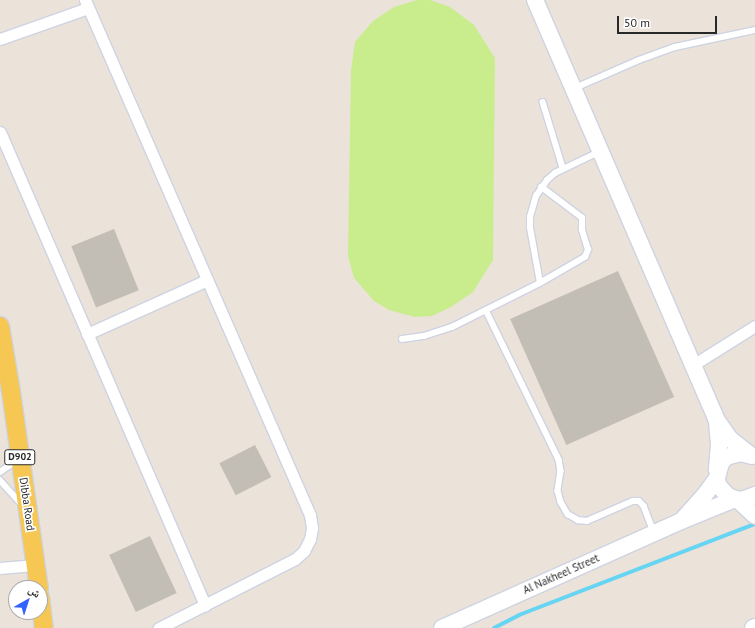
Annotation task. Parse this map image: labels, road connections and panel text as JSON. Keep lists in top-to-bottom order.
{
  "streets": {
    "main road": ["D902", "Dibba Road"],
    "street": ["Al Nakheel Street"]
  },
  "scale_bar": "50 m",
  "north": "top right"
}
